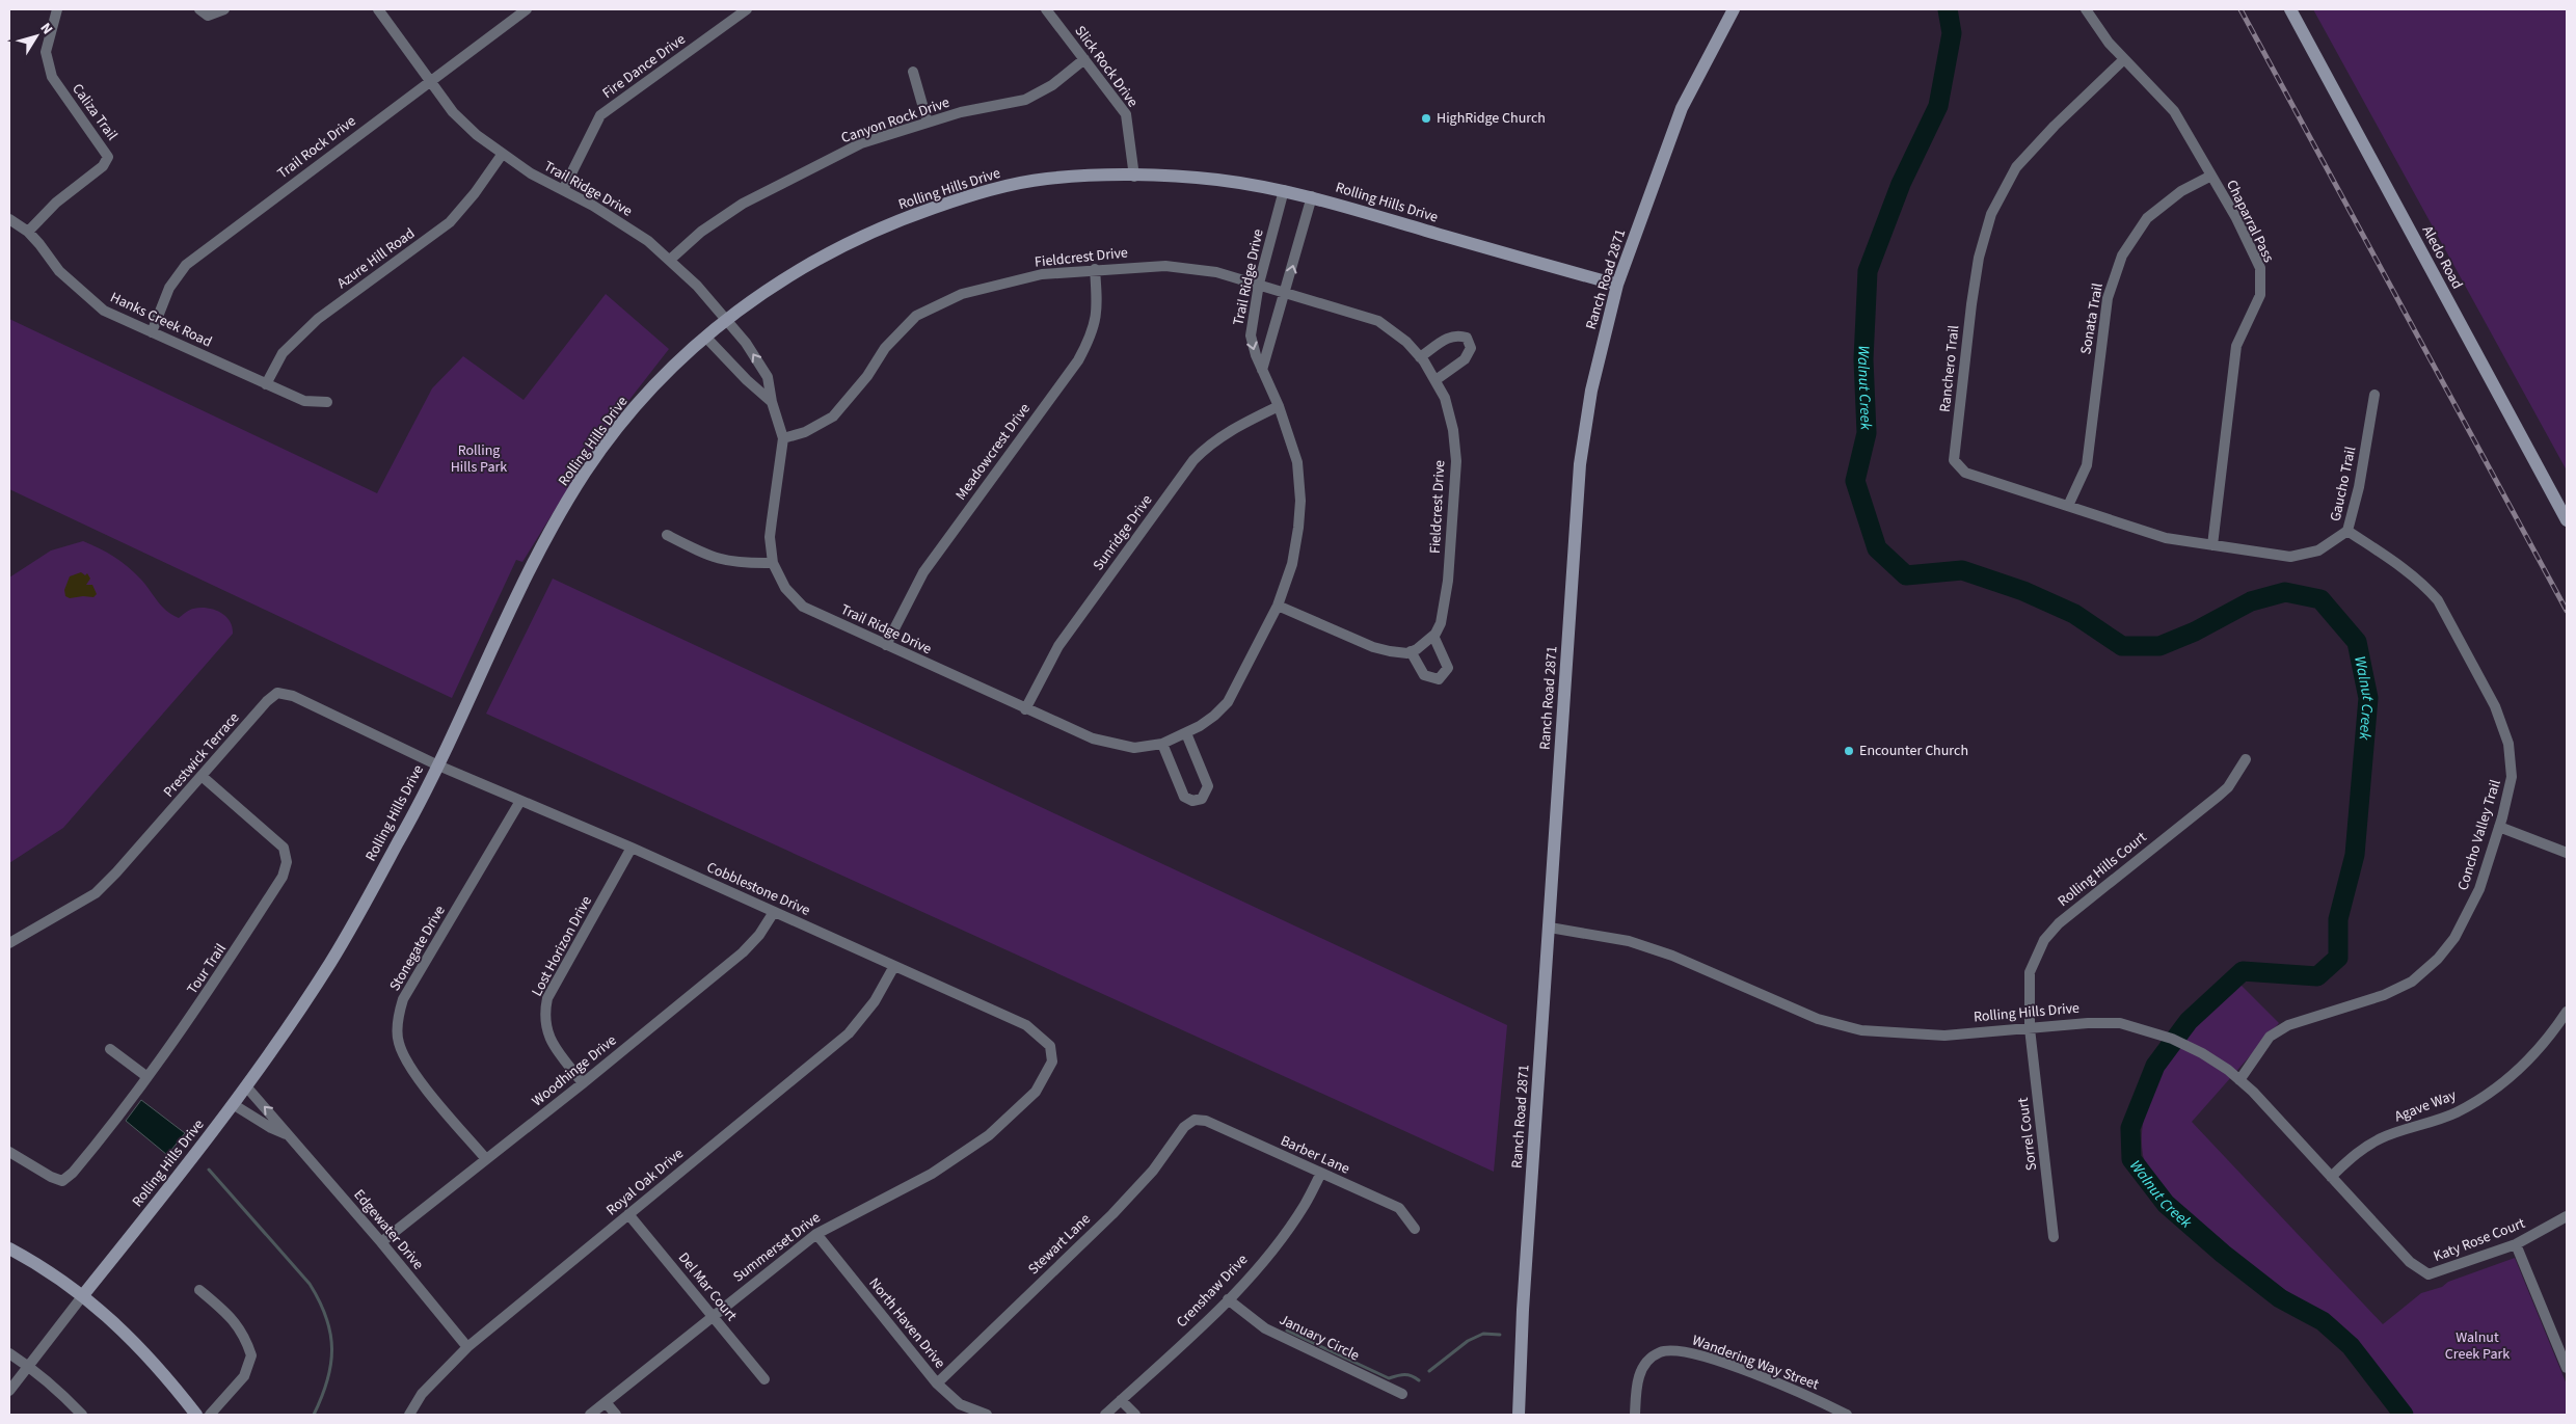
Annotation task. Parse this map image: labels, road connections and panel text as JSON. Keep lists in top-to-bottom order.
{
  "streets": {
    "street": [
      "Fire Dance Drive",
      "Slick Rock Drive",
      "Caliza Trail",
      "Canyon Rock Drive",
      "Trail Rock Drive",
      "Trail Ridge Drive",
      "Rolling Hills Drive",
      "Chaparral Pass",
      "Fieldcrest Drive",
      "Aledo Road",
      "Azure Hill Road",
      "Ranch Road 2871",
      "Sonata Trail",
      "Hanks Creek Road",
      "Ranchero Trail",
      "Meadowcrest Drive",
      "Gaucho Trail",
      "Sunridge Drive",
      "Prestwick Terrace",
      "Concho Valley Trail",
      "Rolling Hills Court",
      "Cobblestone Drive",
      "Lost Horizon Drive",
      "Stonegate Drive",
      "Tour Trail",
      "Woodhinge Drive",
      "Agave Way",
      "Sorrel Court",
      "Barber Lane",
      "Royal Oak Drive",
      "Edgewater Drive",
      "Katy Rose Court",
      "Stewart Lane",
      "Summerset Drive",
      "Del Mar Court",
      "Crenshaw Drive",
      "North Haven Drive",
      "January Circle",
      "Wandering Way Street"
    ]
  },
  "crossings": [
    ["Fire Dance Drive", "Trail Ridge Drive"],
    ["Slick Rock Drive", "Canyon Rock Drive"],
    ["Slick Rock Drive", "Rolling Hills Drive"],
    ["Caliza Trail", "Hanks Creek Road"],
    ["Canyon Rock Drive", "Trail Ridge Drive"],
    ["Trail Rock Drive", "Trail Ridge Drive"],
    ["Trail Rock Drive", "Hanks Creek Road"],
    ["Trail Ridge Drive", "Rolling Hills Drive"],
    ["Trail Ridge Drive", "Fieldcrest Drive"],
    ["Trail Ridge Drive", "Azure Hill Road"],
    ["Trail Ridge Drive", "Meadowcrest Drive"],
    ["Trail Ridge Drive", "Sunridge Drive"],
    ["Rolling Hills Drive", "Ranch Road 2871"],
    ["Rolling Hills Drive", "Prestwick Terrace"],
    ["Rolling Hills Drive", "Concho Valley Trail"],
    ["Rolling Hills Drive", "Rolling Hills Court"],
    ["Rolling Hills Drive", "Cobblestone Drive"],
    ["Rolling Hills Drive", "Agave Way"],
    ["Rolling Hills Drive", "Sorrel Court"],
    ["Rolling Hills Drive", "Edgewater Drive"],
    ["Rolling Hills Drive", "Katy Rose Court"],
    ["Chaparral Pass", "Sonata Trail"],
    ["Chaparral Pass", "Ranchero Trail"],
    ["Chaparral Pass", "Gaucho Trail"],
    ["Fieldcrest Drive", "Meadowcrest Drive"],
    ["Azure Hill Road", "Hanks Creek Road"],
    ["Sonata Trail", "Ranchero Trail"],
    ["Ranchero Trail", "Gaucho Trail"],
    ["Gaucho Trail", "Concho Valley Trail"],
    ["Prestwick Terrace", "Cobblestone Drive"],
    ["Prestwick Terrace", "Tour Trail"],
    ["Rolling Hills Court", "Sorrel Court"],
    ["Cobblestone Drive", "Lost Horizon Drive"],
    ["Cobblestone Drive", "Stonegate Drive"],
    ["Cobblestone Drive", "Woodhinge Drive"],
    ["Cobblestone Drive", "Royal Oak Drive"],
    ["Cobblestone Drive", "Summerset Drive"],
    ["Lost Horizon Drive", "Woodhinge Drive"],
    ["Stonegate Drive", "Woodhinge Drive"],
    ["Woodhinge Drive", "Edgewater Drive"],
    ["Barber Lane", "Stewart Lane"],
    ["Barber Lane", "Crenshaw Drive"],
    ["Royal Oak Drive", "Edgewater Drive"],
    ["Royal Oak Drive", "Del Mar Court"],
    ["Stewart Lane", "North Haven Drive"],
    ["Summerset Drive", "Del Mar Court"],
    ["Summerset Drive", "North Haven Drive"],
    ["Crenshaw Drive", "January Circle"]
  ],
  "water": ["Walnut Creek"],
  "parks": ["Rolling Hills Park", "Walnut Creek Park"],
  "places": ["HighRidge Church", "Encounter Church"],
  "north": "top right"
}
